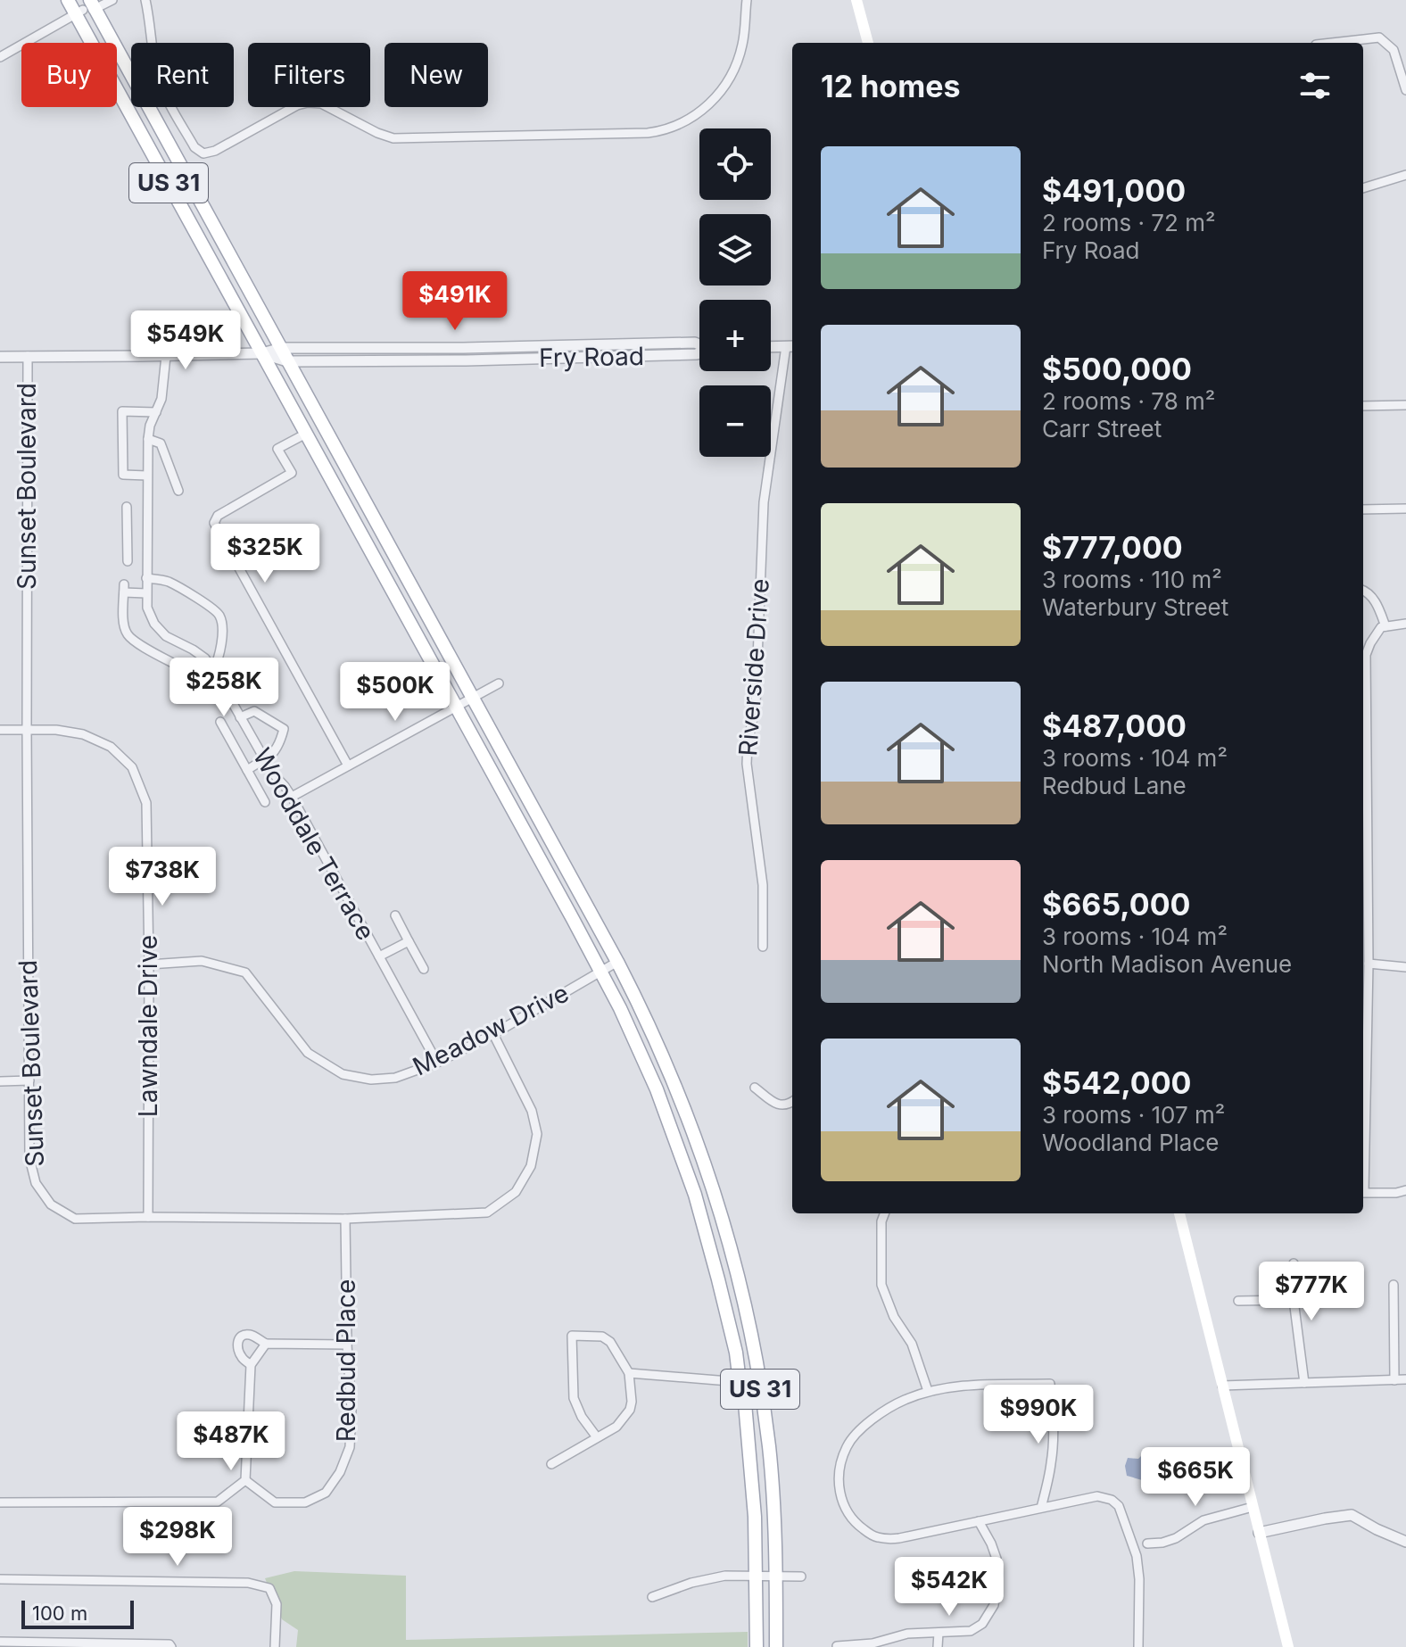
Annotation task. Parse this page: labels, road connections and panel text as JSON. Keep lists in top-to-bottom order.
{
  "streets": {
    "main road": ["US 31"],
    "street": [
      "Fry Road",
      "Sunset Boulevard",
      "Riverside Drive",
      "Wooddale Terrace",
      "Lawndale Drive",
      "Meadow Drive",
      "Redbud Place"
    ]
  },
  "crossings": [
    ["US 31", "Fry Road"],
    ["US 31", "Meadow Drive"],
    ["Fry Road", "Sunset Boulevard"],
    ["Fry Road", "Wooddale Terrace"],
    ["Sunset Boulevard", "Lawndale Drive"],
    ["Sunset Boulevard", "Meadow Drive"],
    ["Sunset Boulevard", "Redbud Place"],
    ["Wooddale Terrace", "Meadow Drive"],
    ["Lawndale Drive", "Meadow Drive"]
  ],
  "scale_bar": "100 m",
  "page": {
    "chip": [
      "Buy",
      "Rent",
      "Filters",
      "New"
    ],
    "heading": "12 homes",
    "map_buttons": ["+", "−"],
    "list": [
      {
        "name": "$491,000",
        "note": "2 rooms · 72 m² · Fry Road"
      },
      {
        "name": "$500,000",
        "note": "2 rooms · 78 m² · Carr Street"
      },
      {
        "name": "$777,000",
        "note": "3 rooms · 110 m² · Waterbury Street"
      },
      {
        "name": "$487,000",
        "note": "3 rooms · 104 m² · Redbud Lane"
      },
      {
        "name": "$665,000",
        "note": "3 rooms · 104 m² · North Madison Avenue"
      },
      {
        "name": "$542,000",
        "note": "3 rooms · 107 m² · Woodland Place"
      }
    ],
    "price": [
      "$491K",
      "$549K",
      "$325K",
      "$258K",
      "$500K",
      "$738K",
      "$777K",
      "$990K",
      "$487K",
      "$665K",
      "$298K",
      "$542K"
    ],
    "scale": "100 m"
  }
}
